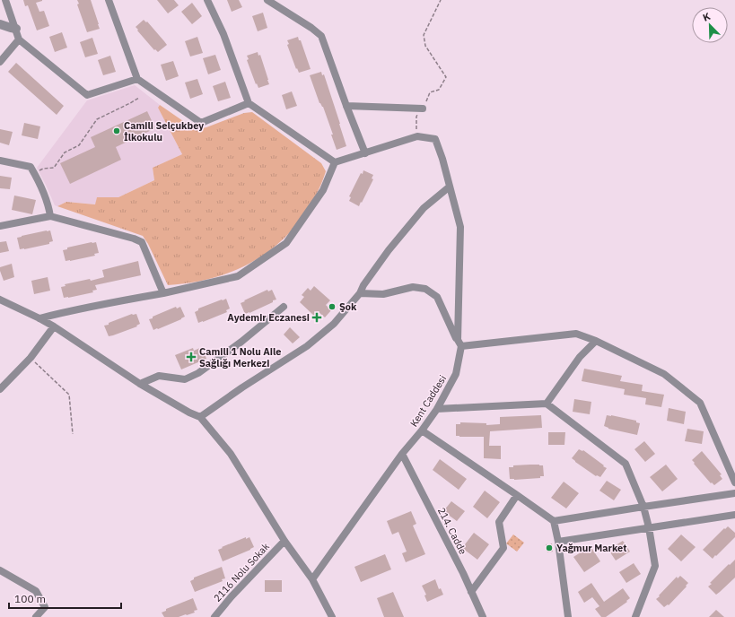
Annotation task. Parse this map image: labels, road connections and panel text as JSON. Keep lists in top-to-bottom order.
{
  "streets": {
    "street": ["Kent Caddesi", "214. Cadde", "2116 Nolu Sokak"]
  },
  "crossings": [
    ["Kent Caddesi", "214. Cadde"]
  ],
  "places": {
    "other": ["Camili Selçukbey İlkokulu", "Şok", "Yağmur Market"],
    "health": ["Aydemir Eczanesi", "Camili 1 Nolu Aile Sağlığı Merkezi"]
  },
  "scale_bar": "100 m",
  "north": "top left"
}
